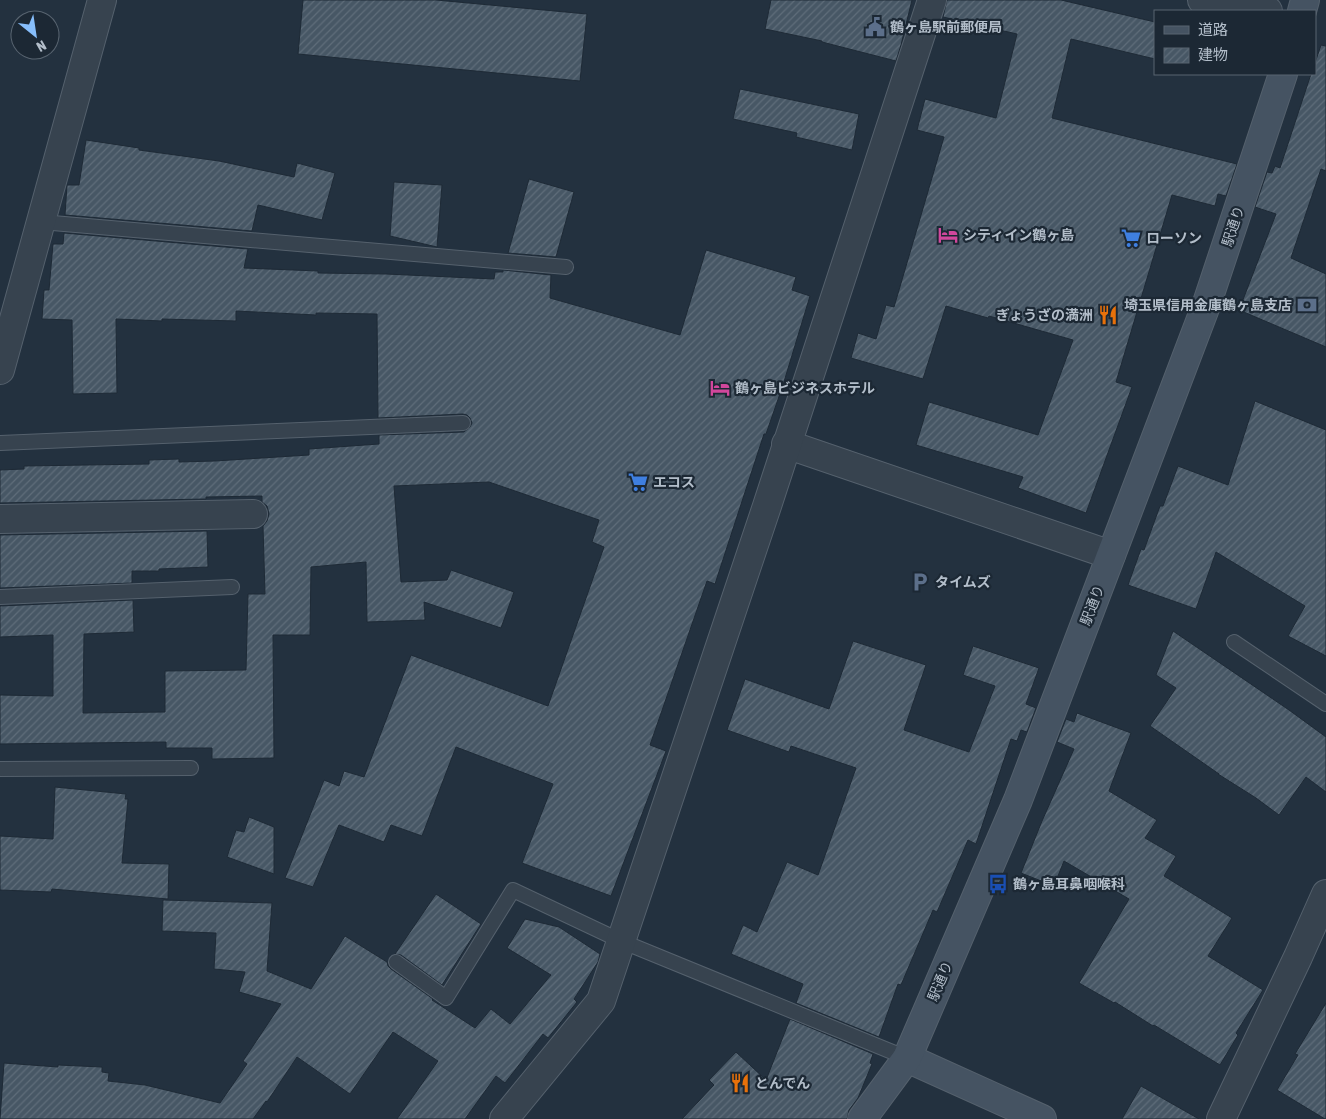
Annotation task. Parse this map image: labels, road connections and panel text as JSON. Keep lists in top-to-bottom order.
{
  "streets": {
    "street": ["駅通り"]
  },
  "places": {
    "public building": ["鶴ヶ島駅前郵便局"],
    "hotel": ["シティイン鶴ヶ島", "鶴ヶ島ビジネスホテル"],
    "supermarket": ["ローソン", "エコス"],
    "bank": ["埼玉県信用金庫鶴ヶ島支店"],
    "restaurant": ["ぎょうざの満洲", "とんでん"],
    "parking": ["タイムズ"],
    "bus stop": ["鶴ヶ島耳鼻咽喉科"]
  },
  "legend": ["道路", "建物"],
  "north": "bottom right"
}
